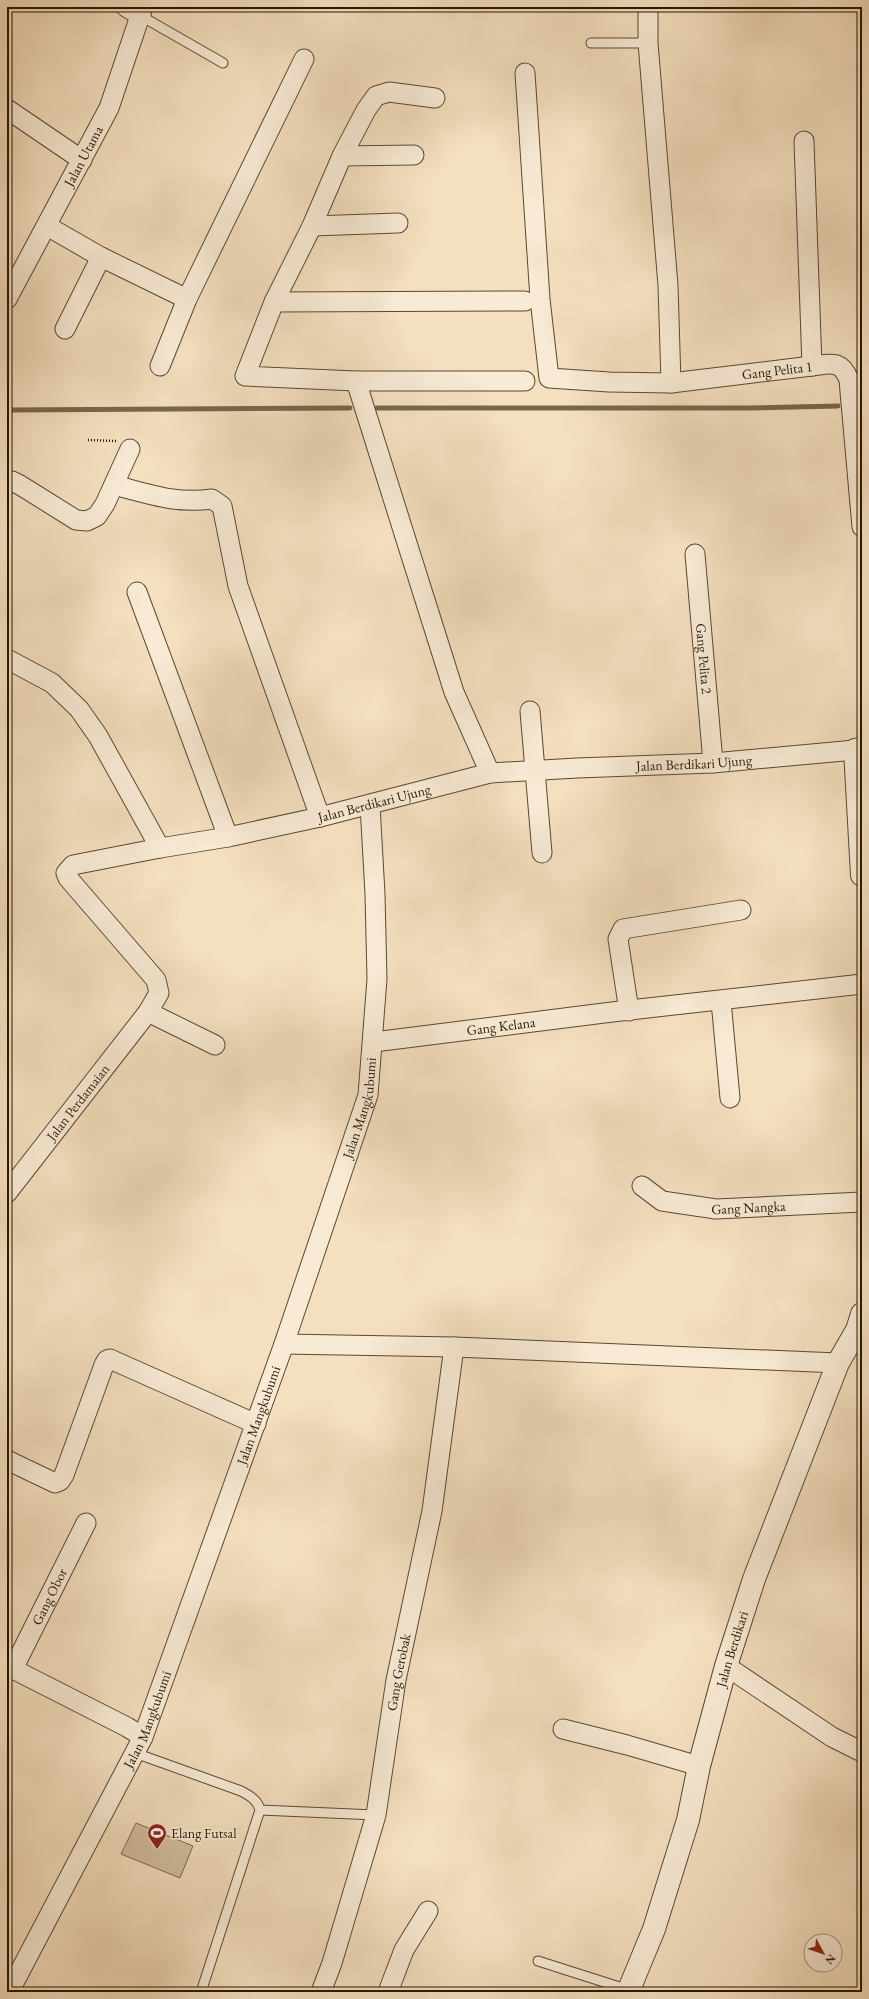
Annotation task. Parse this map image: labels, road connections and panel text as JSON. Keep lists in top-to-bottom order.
{
  "streets": {
    "street": [
      "Jalan Utama",
      "Gang Pelita 1",
      "Gang Pelita 2",
      "Jalan Berdikari Ujung",
      "Gang Kelana",
      "Jalan Perdamaian",
      "Jalan Mangkubumi",
      "Gang Nangka",
      "Gang Obor",
      "Jalan Berdikari",
      "Gang Gerobak"
    ]
  },
  "crossings": [
    ["Gang Pelita 2", "Jalan Berdikari Ujung"],
    ["Jalan Berdikari Ujung", "Jalan Perdamaian"],
    ["Jalan Berdikari Ujung", "Jalan Mangkubumi"],
    ["Gang Kelana", "Jalan Mangkubumi"]
  ],
  "places": {
    "sports": ["Elang Futsal"]
  },
  "north": "bottom right"
}
